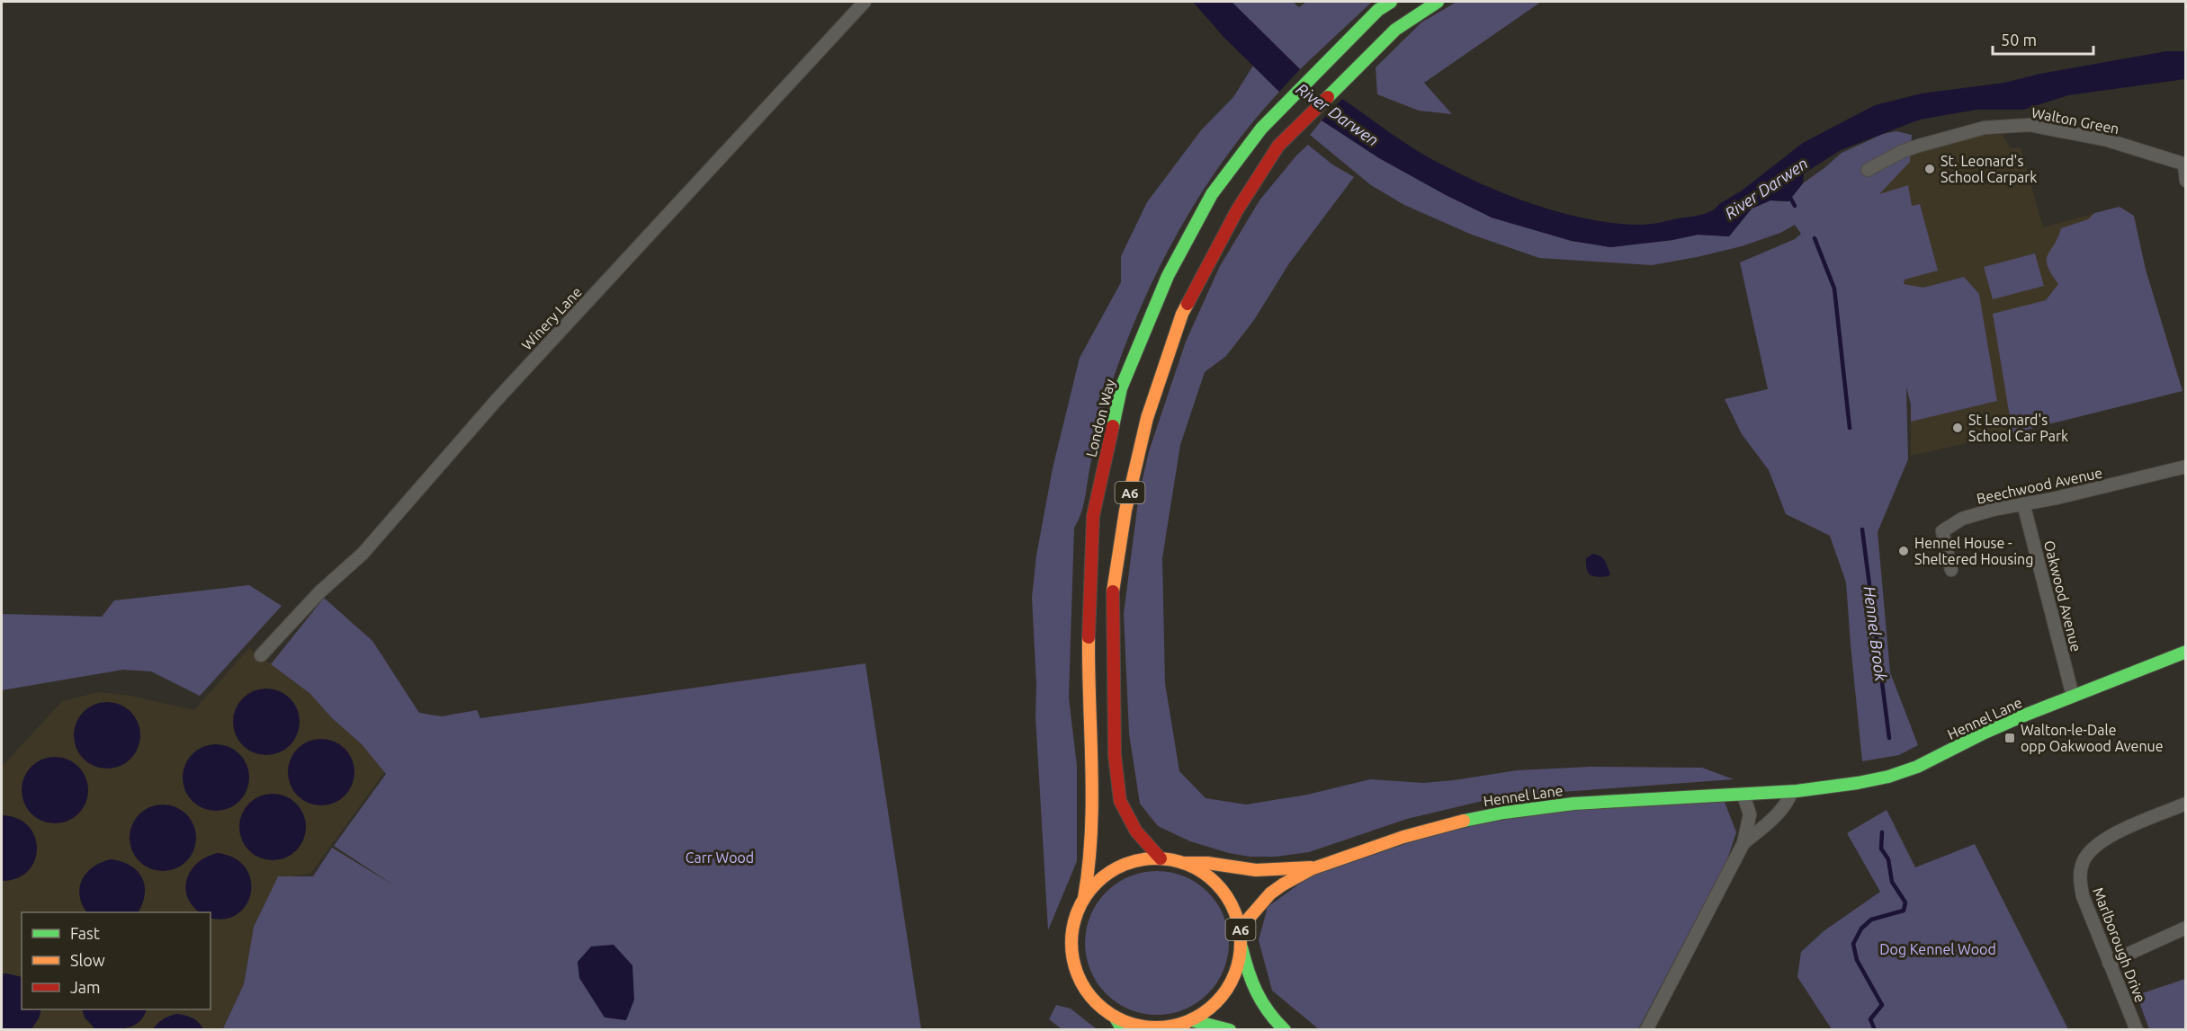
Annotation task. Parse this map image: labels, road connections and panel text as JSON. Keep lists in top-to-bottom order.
{
  "streets": {
    "main road": ["London Way", "A6", "Hennel Lane"],
    "street": [
      "Walton Green",
      "Winery Lane",
      "Beechwood Avenue",
      "Oakwood Avenue",
      "Marlborough Drive"
    ]
  },
  "crossings": [
    ["London Way", "A6"],
    ["London Way", "Hennel Lane"],
    ["Beechwood Avenue", "Oakwood Avenue"],
    ["A6", "Hennel Lane"],
    ["Oakwood Avenue", "Hennel Lane"]
  ],
  "water": ["River Darwen", "Hennel Brook"],
  "parks": ["Carr Wood", "Dog Kennel Wood"],
  "places": {
    "other": ["St. Leonard's School Carpark", "St Leonard's School Car Park", "Hennel House - Sheltered Housing"],
    "transit": ["Walton-le-Dale opp Oakwood Avenue"]
  },
  "legend": ["Fast", "Slow", "Jam"],
  "scale_bar": "50 m"
}
